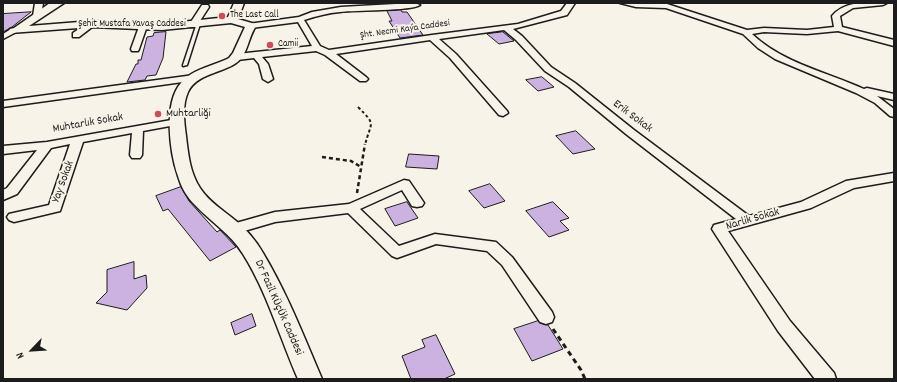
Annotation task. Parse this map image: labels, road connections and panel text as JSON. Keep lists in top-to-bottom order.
{
  "streets": {
    "street": [
      "Şehit Mustafa Yavaş Caddesi",
      "Şht. Necmi Kaýa Caddesi",
      "Erik Sokak",
      "Muhtarlık Sokak",
      "Yay Sokak",
      "Narlik Sokak",
      "Dr Fazil Kϋçϋk Caddesi"
    ]
  },
  "crossings": [
    ["Şht. Necmi Kaýa Caddesi", "Erik Sokak"],
    ["Erik Sokak", "Narlik Sokak"],
    ["Muhtarlık Sokak", "Yay Sokak"],
    ["Muhtarlık Sokak", "Dr Fazil Kϋçϋk Caddesi"]
  ],
  "places": ["The Last Call", "Camii", "Muhtarliği"],
  "north": "bottom left"
}
